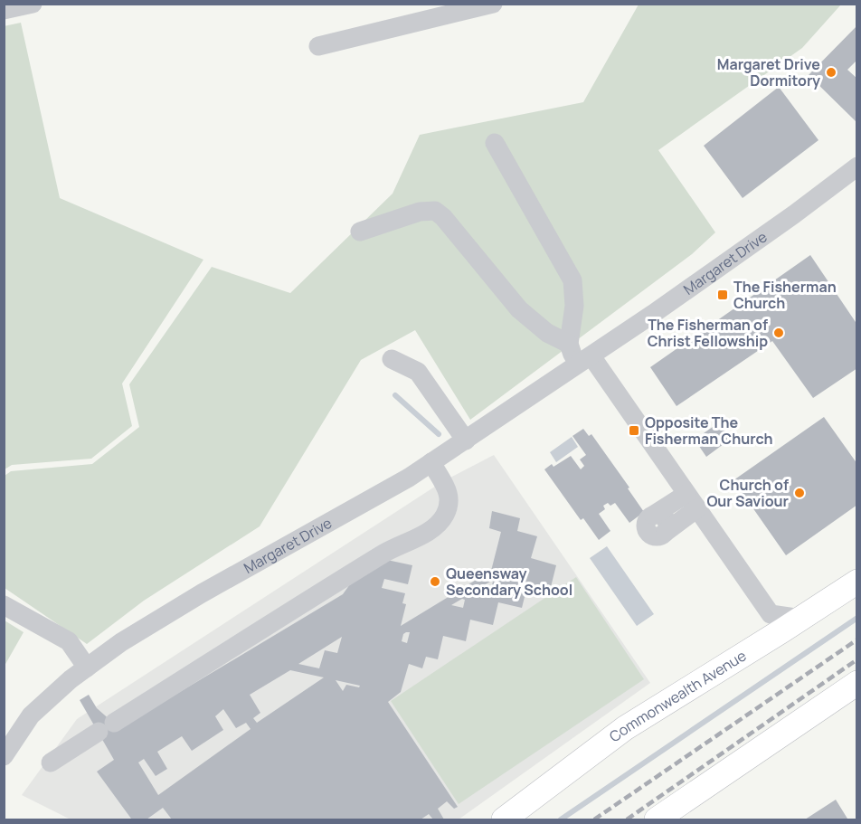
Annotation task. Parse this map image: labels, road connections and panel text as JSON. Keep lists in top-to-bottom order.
{
  "streets": {
    "main road": ["Commonwealth Avenue"],
    "street": ["Margaret Drive"]
  },
  "places": {
    "other": [
      "Margaret Drive Dormitory",
      "The Fisherman of Christ Fellowship",
      "Church of Our Saviour",
      "Queensway Secondary School"
    ],
    "transit": ["The Fisherman Church", "Opposite The Fisherman Church"]
  }
}
